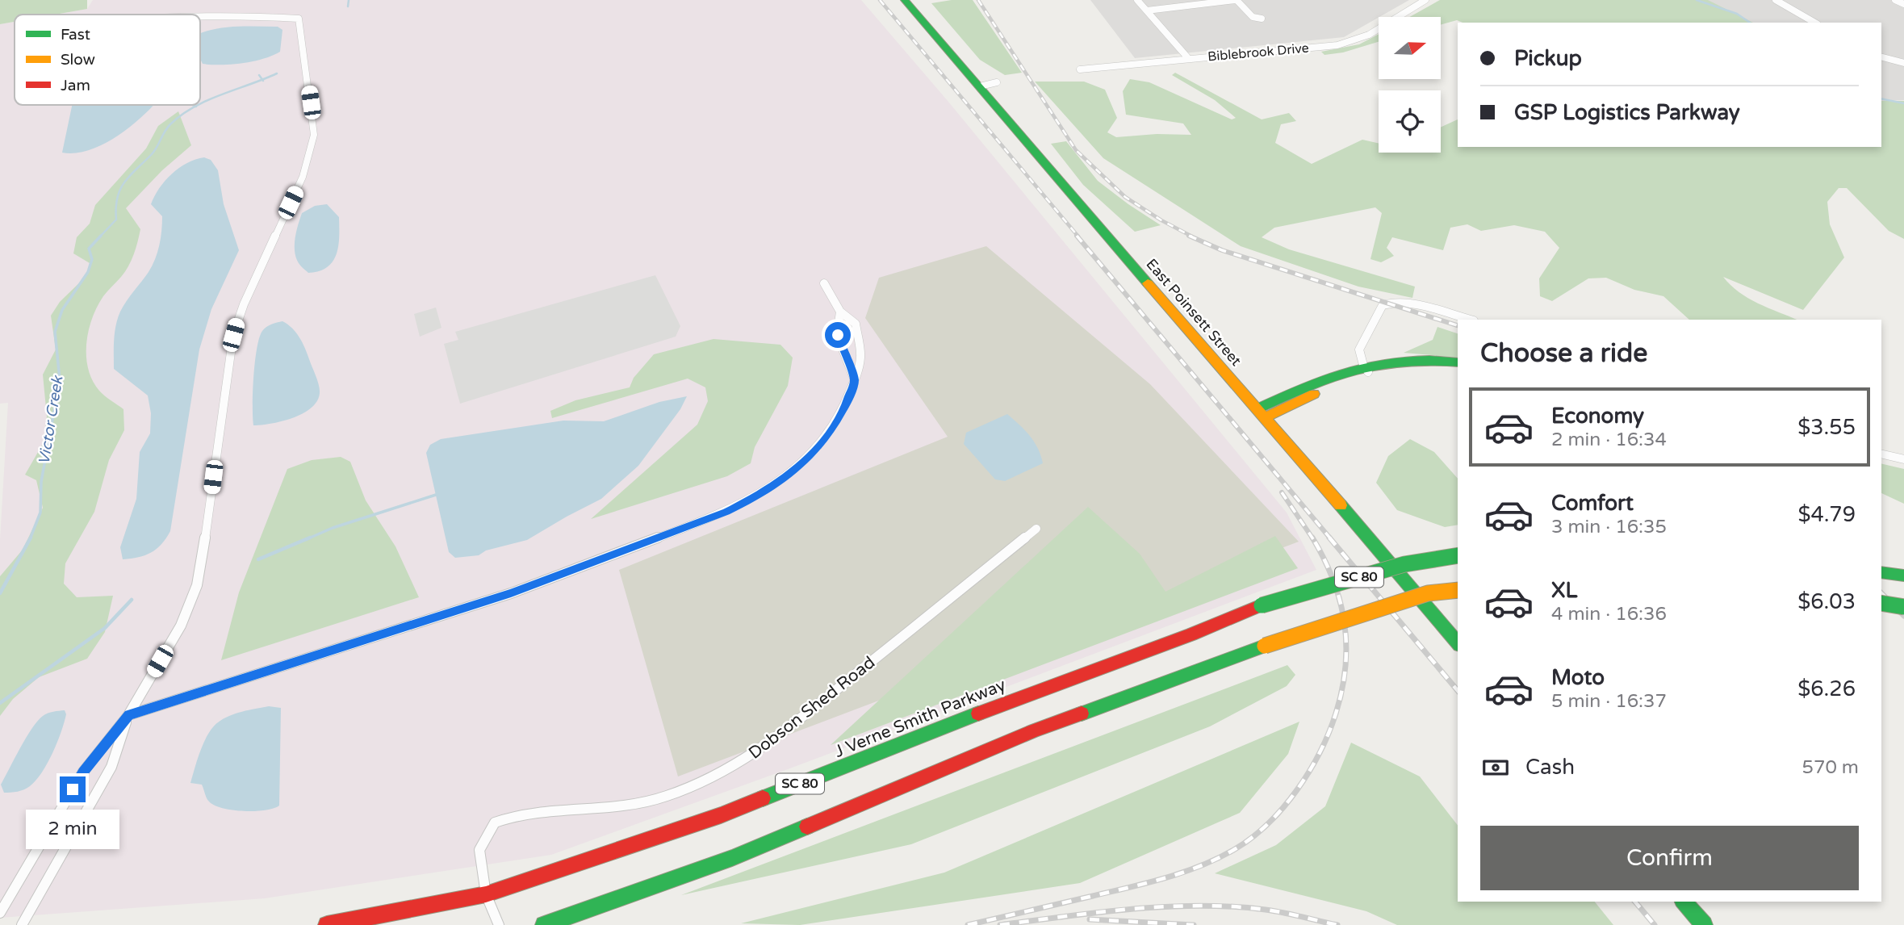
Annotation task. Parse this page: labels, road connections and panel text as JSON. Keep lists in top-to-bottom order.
{
  "streets": {
    "main road": ["East Poinsett Street", "SC 80", "J Verne Smith Parkway"],
    "street": ["Biblebrook Drive", "Dobson Shed Road"]
  },
  "crossings": [
    ["Dobson Shed Road", "J Verne Smith Parkway"]
  ],
  "water": ["Victor Creek"],
  "legend": ["Fast", "Slow", "Jam"],
  "north": "right",
  "page": {
    "banner": ["Pickup", "GSP Logistics Parkway"],
    "heading": "Choose a ride",
    "list": [
      {
        "name": "Economy",
        "note": "2 min · 16:34",
        "value": "$3.55"
      },
      {
        "name": "Comfort",
        "note": "3 min · 16:35",
        "value": "$4.79"
      },
      {
        "name": "XL",
        "note": "4 min · 16:36",
        "value": "$6.03"
      },
      {
        "name": "Moto",
        "note": "5 min · 16:37",
        "value": "$6.26"
      }
    ],
    "pay": ["Cash", "570 m"],
    "bubble": "2 min",
    "buttons": "Confirm"
  }
}
